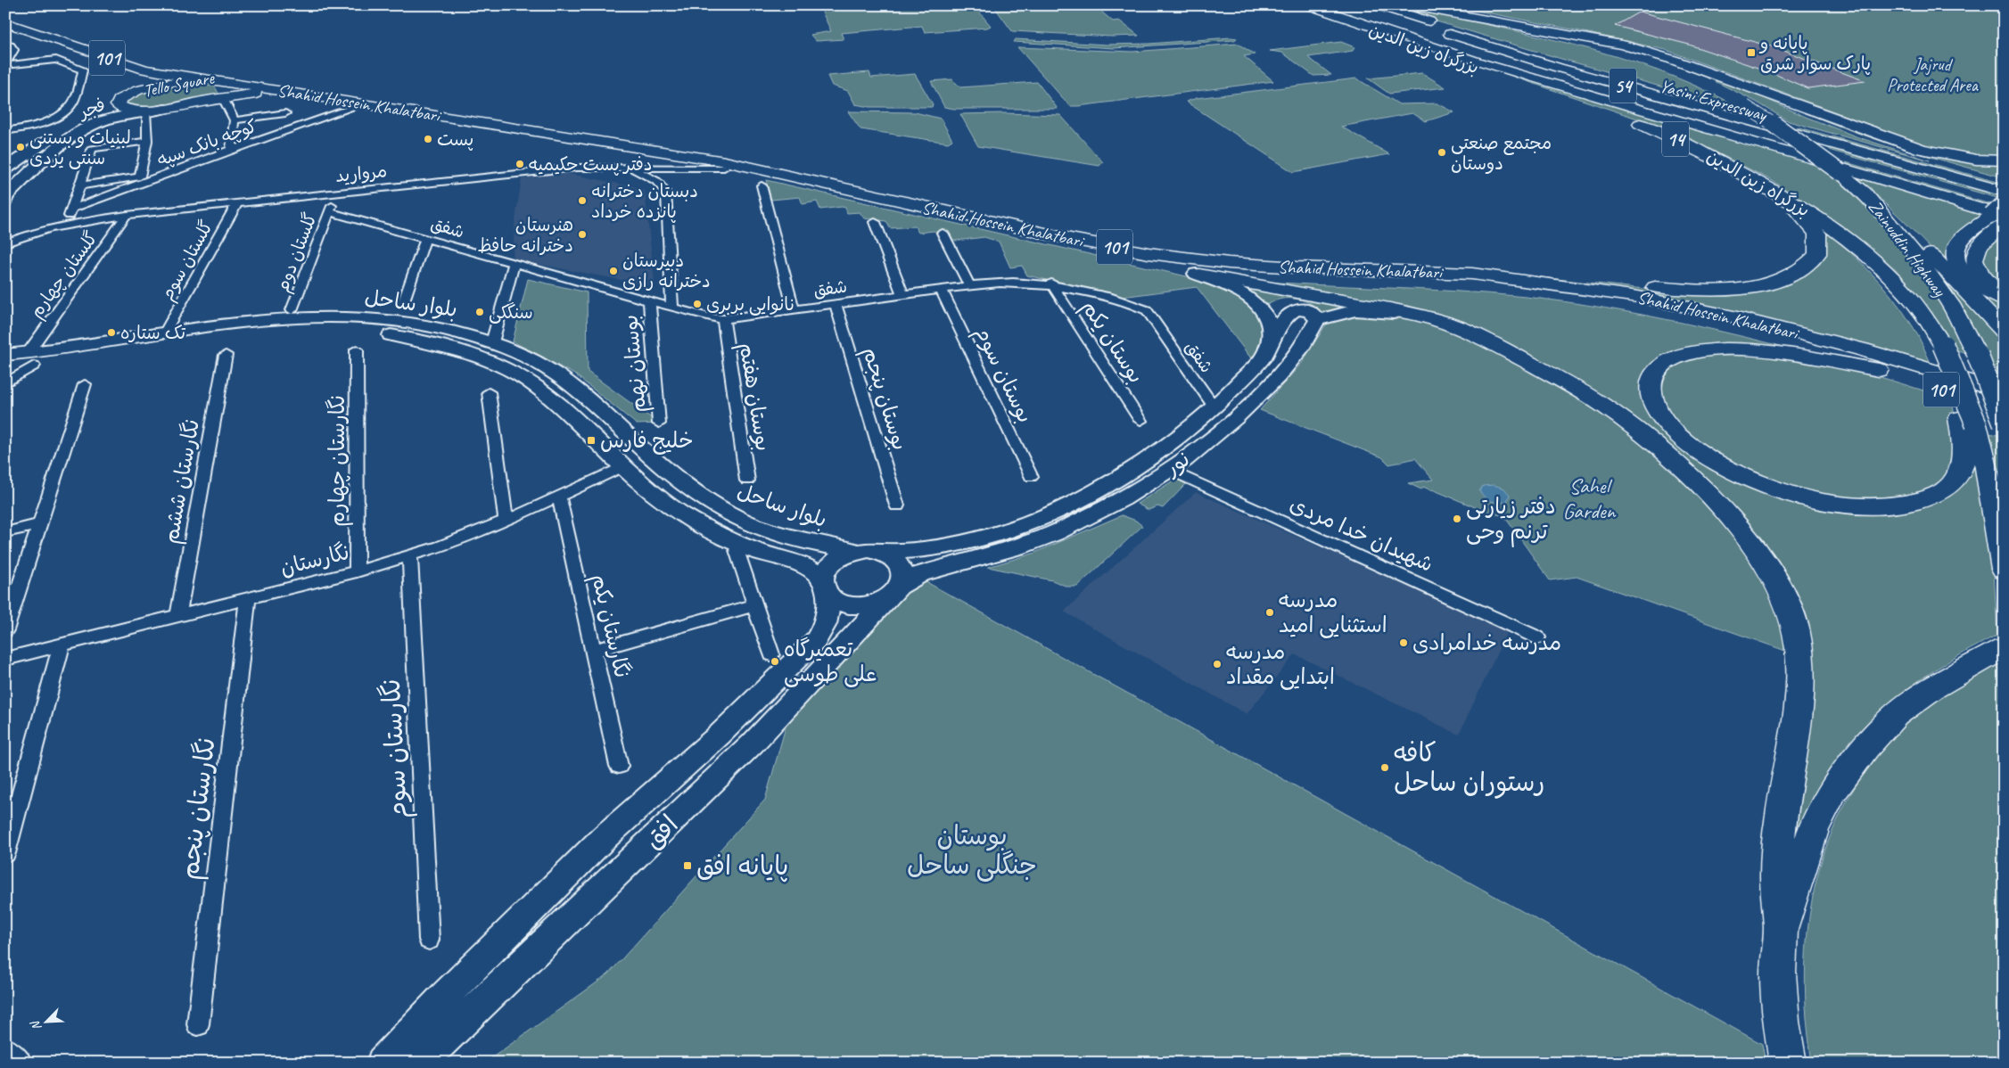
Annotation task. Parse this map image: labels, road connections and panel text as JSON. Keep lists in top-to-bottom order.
{
  "streets": {
    "highway": [
      "بزرگراه زین الدین",
      "101",
      "Tello Square",
      "54",
      "Yasini Expressway",
      "Shahid Hossein Khalatbari",
      "14",
      "Zainuddin Highway"
    ],
    "main road": [
      "فجر",
      "بلوار ساحل",
      "نور",
      "افق"
    ],
    "street": [
      "کوچه بانک سپه",
      "مروارید",
      "شفق",
      "گلستان دوم",
      "گلستان سوم",
      "گلستان چهارم",
      "بوستان یکم",
      "بوستان نهم",
      "بوستان سوم",
      "بوستان هفتم",
      "بوستان پنجم",
      "نگارستان چهارم",
      "نگارستان ششم",
      "شهیدان خدا مردی",
      "نگارستان",
      "نگارستان یکم",
      "نگارستان سوم",
      "نگارستان پنجم"
    ]
  },
  "crossings": [
    ["بزرگراه زین الدین", "14"],
    ["101", "Tello Square"],
    ["Tello Square", "Shahid Hossein Khalatbari"],
    ["Tello Square", "فجر"],
    ["Shahid Hossein Khalatbari", "کوچه بانک سپه"],
    ["Shahid Hossein Khalatbari", "مروارید"],
    ["مروارید", "گلستان سوم"],
    ["مروارید", "گلستان چهارم"],
    ["شفق", "گلستان دوم"],
    ["شفق", "بوستان یکم"],
    ["شفق", "بوستان نهم"],
    ["شفق", "بوستان سوم"],
    ["شفق", "بوستان هفتم"],
    ["شفق", "بوستان پنجم"],
    ["شفق", "نور"],
    ["گلستان سوم", "بلوار ساحل"],
    ["گلستان چهارم", "بلوار ساحل"],
    ["بلوار ساحل", "نور"],
    ["بلوار ساحل", "نگارستان"],
    ["بلوار ساحل", "افق"],
    ["نگارستان چهارم", "نگارستان"],
    ["نور", "شهیدان خدا مردی"],
    ["نور", "افق"],
    ["نگارستان ششم", "نگارستان"],
    ["نگارستان", "نگارستان یکم"],
    ["نگارستان", "نگارستان سوم"],
    ["نگارستان", "نگارستان پنجم"]
  ],
  "parks": ["Jajrud Protected Area", "Sahel Garden", "بوستان جنگلی ساحل"],
  "places": {
    "transit": ["پایانه و پارک‌ سوار شرق", "خلیج فارس", "پایانه افق"],
    "other": [
      "پست",
      "لبنیات و بستنی سنتی یزدی",
      "مجتمع صنعتی دوستان",
      "دفتر پست حکیمیه",
      "دبستان دخترانه پانزده خرداد",
      "هنرستان دخترانه حافظ",
      "دبیرستان دخترانه رازی",
      "نانوایی بربری",
      "سنگکی",
      "تک ستاره",
      "دفتر زیارتی ترنم وحی",
      "مدرسه استثنایی امید",
      "مدرسه خدامرادی",
      "تعمیرگاه علی طوسی",
      "مدرسه ابتدایی مقداد",
      "کافه رستوران ساحل"
    ]
  },
  "north": "bottom left"
}
